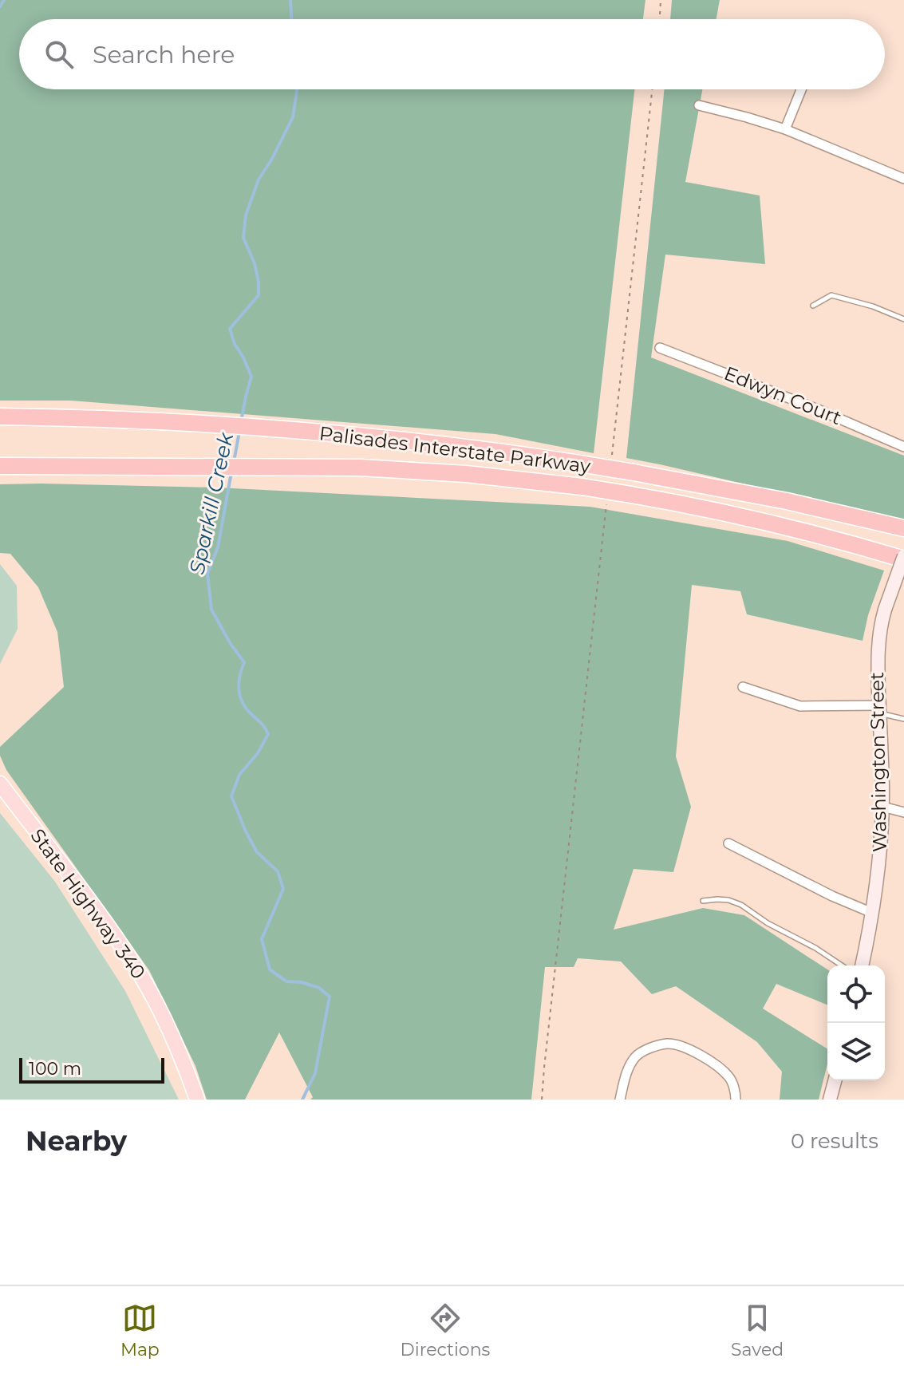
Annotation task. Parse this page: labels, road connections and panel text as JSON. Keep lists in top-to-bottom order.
{
  "streets": {
    "highway": ["Palisades Interstate Parkway"],
    "main road": ["Washington Street", "State Highway 340"],
    "street": ["Edwyn Court"]
  },
  "crossings": [
    ["Palisades Interstate Parkway", "Washington Street"]
  ],
  "water": ["Sparkill Creek"],
  "scale_bar": "100 m",
  "page": {
    "search": "Search here",
    "scale": "100 m",
    "heading": ["Nearby", "0 results"],
    "nav": ["Map", "Directions", "Saved"]
  }
}
